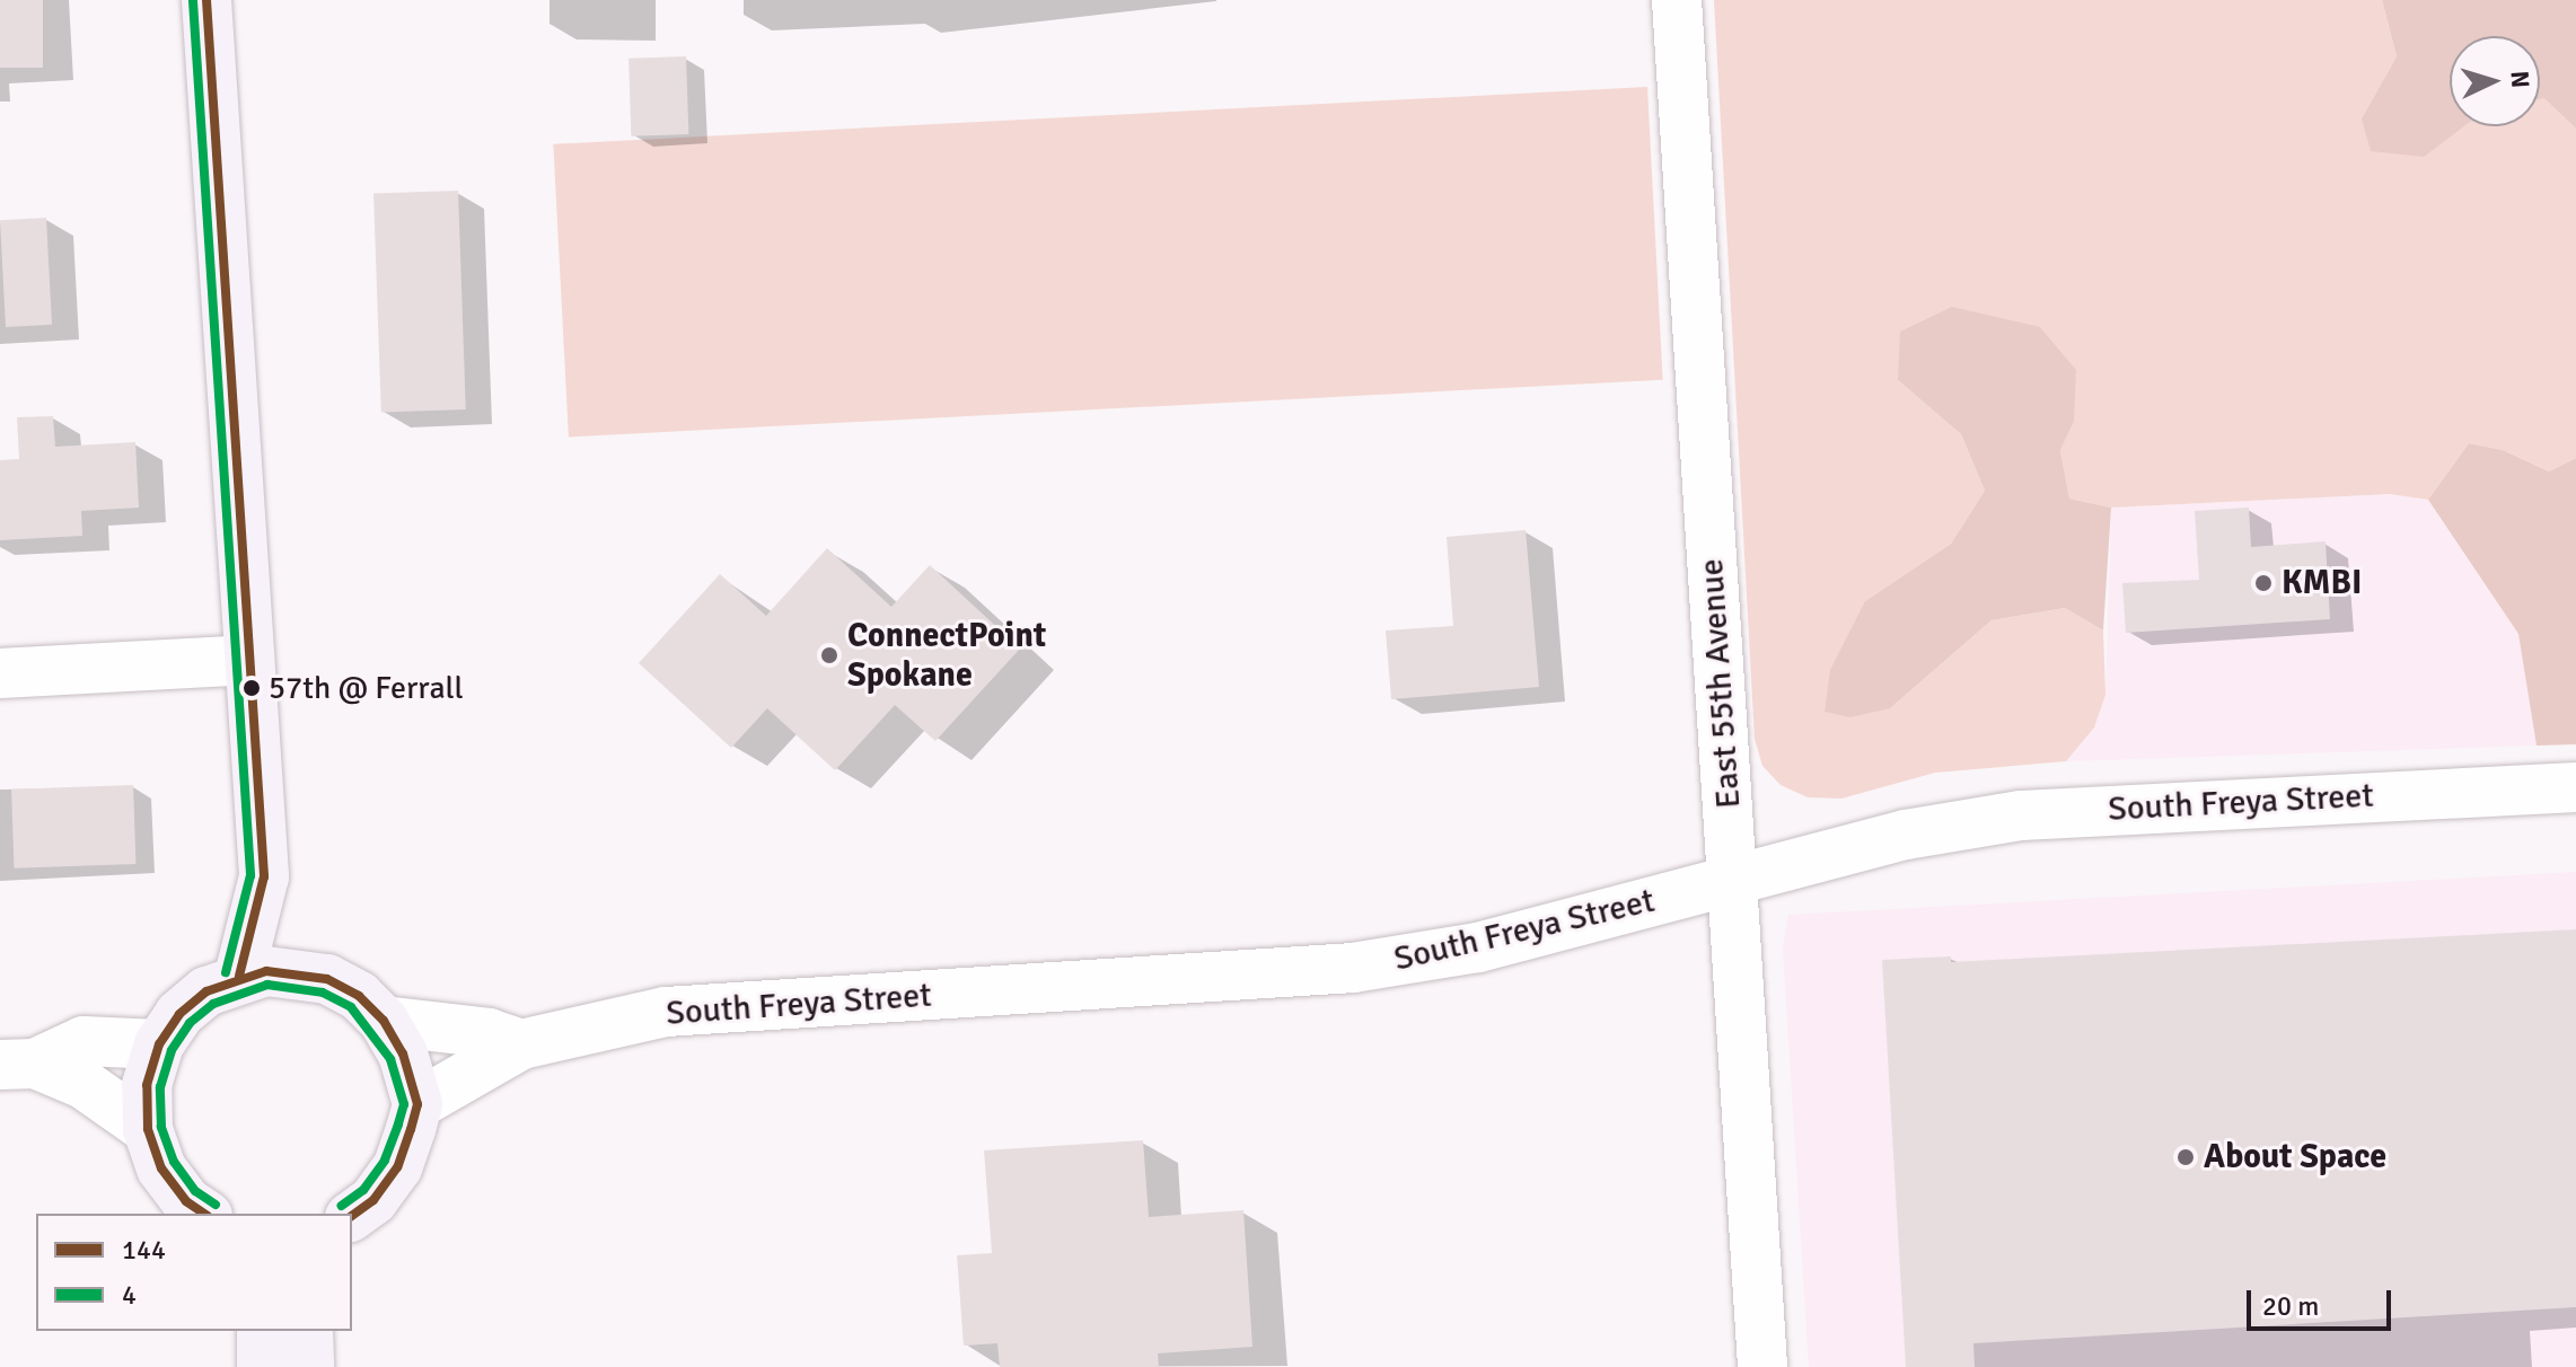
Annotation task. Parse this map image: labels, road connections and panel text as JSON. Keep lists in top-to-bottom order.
{
  "streets": {
    "street": ["East 55th Avenue", "South Freya Street"]
  },
  "crossings": [
    ["East 55th Avenue", "South Freya Street"]
  ],
  "places": [
    "KMBI",
    "ConnectPoint Spokane",
    "57th @ Ferrall",
    "About Space"
  ],
  "lines": ["transit line 144", "transit line 4"],
  "legend": ["144", "4"],
  "scale_bar": "20 m",
  "north": "right"
}
